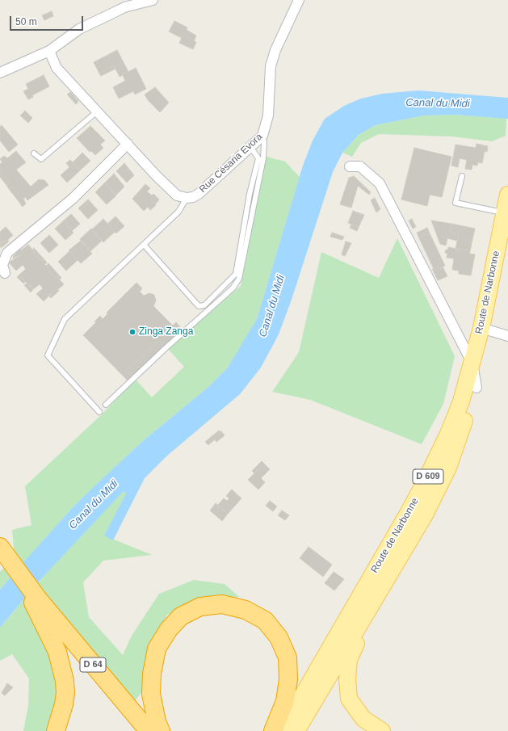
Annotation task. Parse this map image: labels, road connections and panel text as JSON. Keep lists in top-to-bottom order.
{
  "streets": {
    "highway": ["D 64"],
    "main road": ["Route de Narbonne", "D 609"],
    "street": ["Rue Césaria Evora"]
  },
  "water": ["Canal du Midi"],
  "places": ["Zinga Zanga"],
  "scale_bar": "50 m"
}
